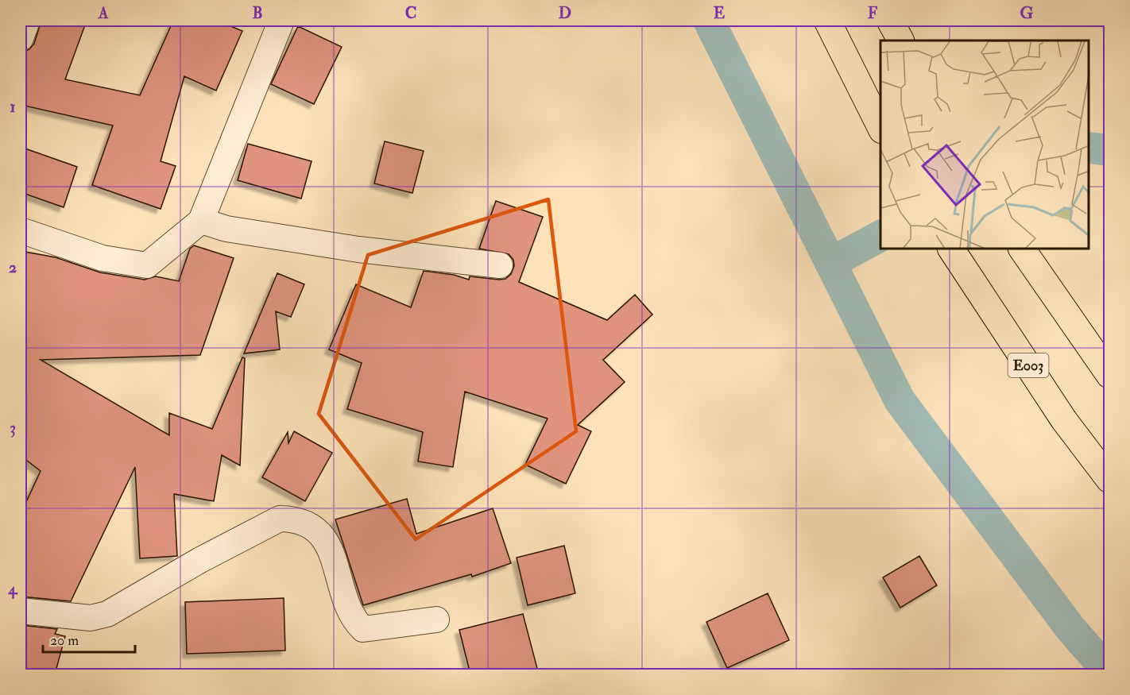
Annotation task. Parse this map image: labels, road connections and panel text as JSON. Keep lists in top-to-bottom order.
{
  "streets": {
    "highway": ["E003"]
  },
  "scale_bar": "20 m",
  "grid": {
    "columns": [
      "A",
      "B",
      "C",
      "D",
      "E",
      "F",
      "G"
    ],
    "rows": [
      "1",
      "2",
      "3",
      "4"
    ]
  }
}
